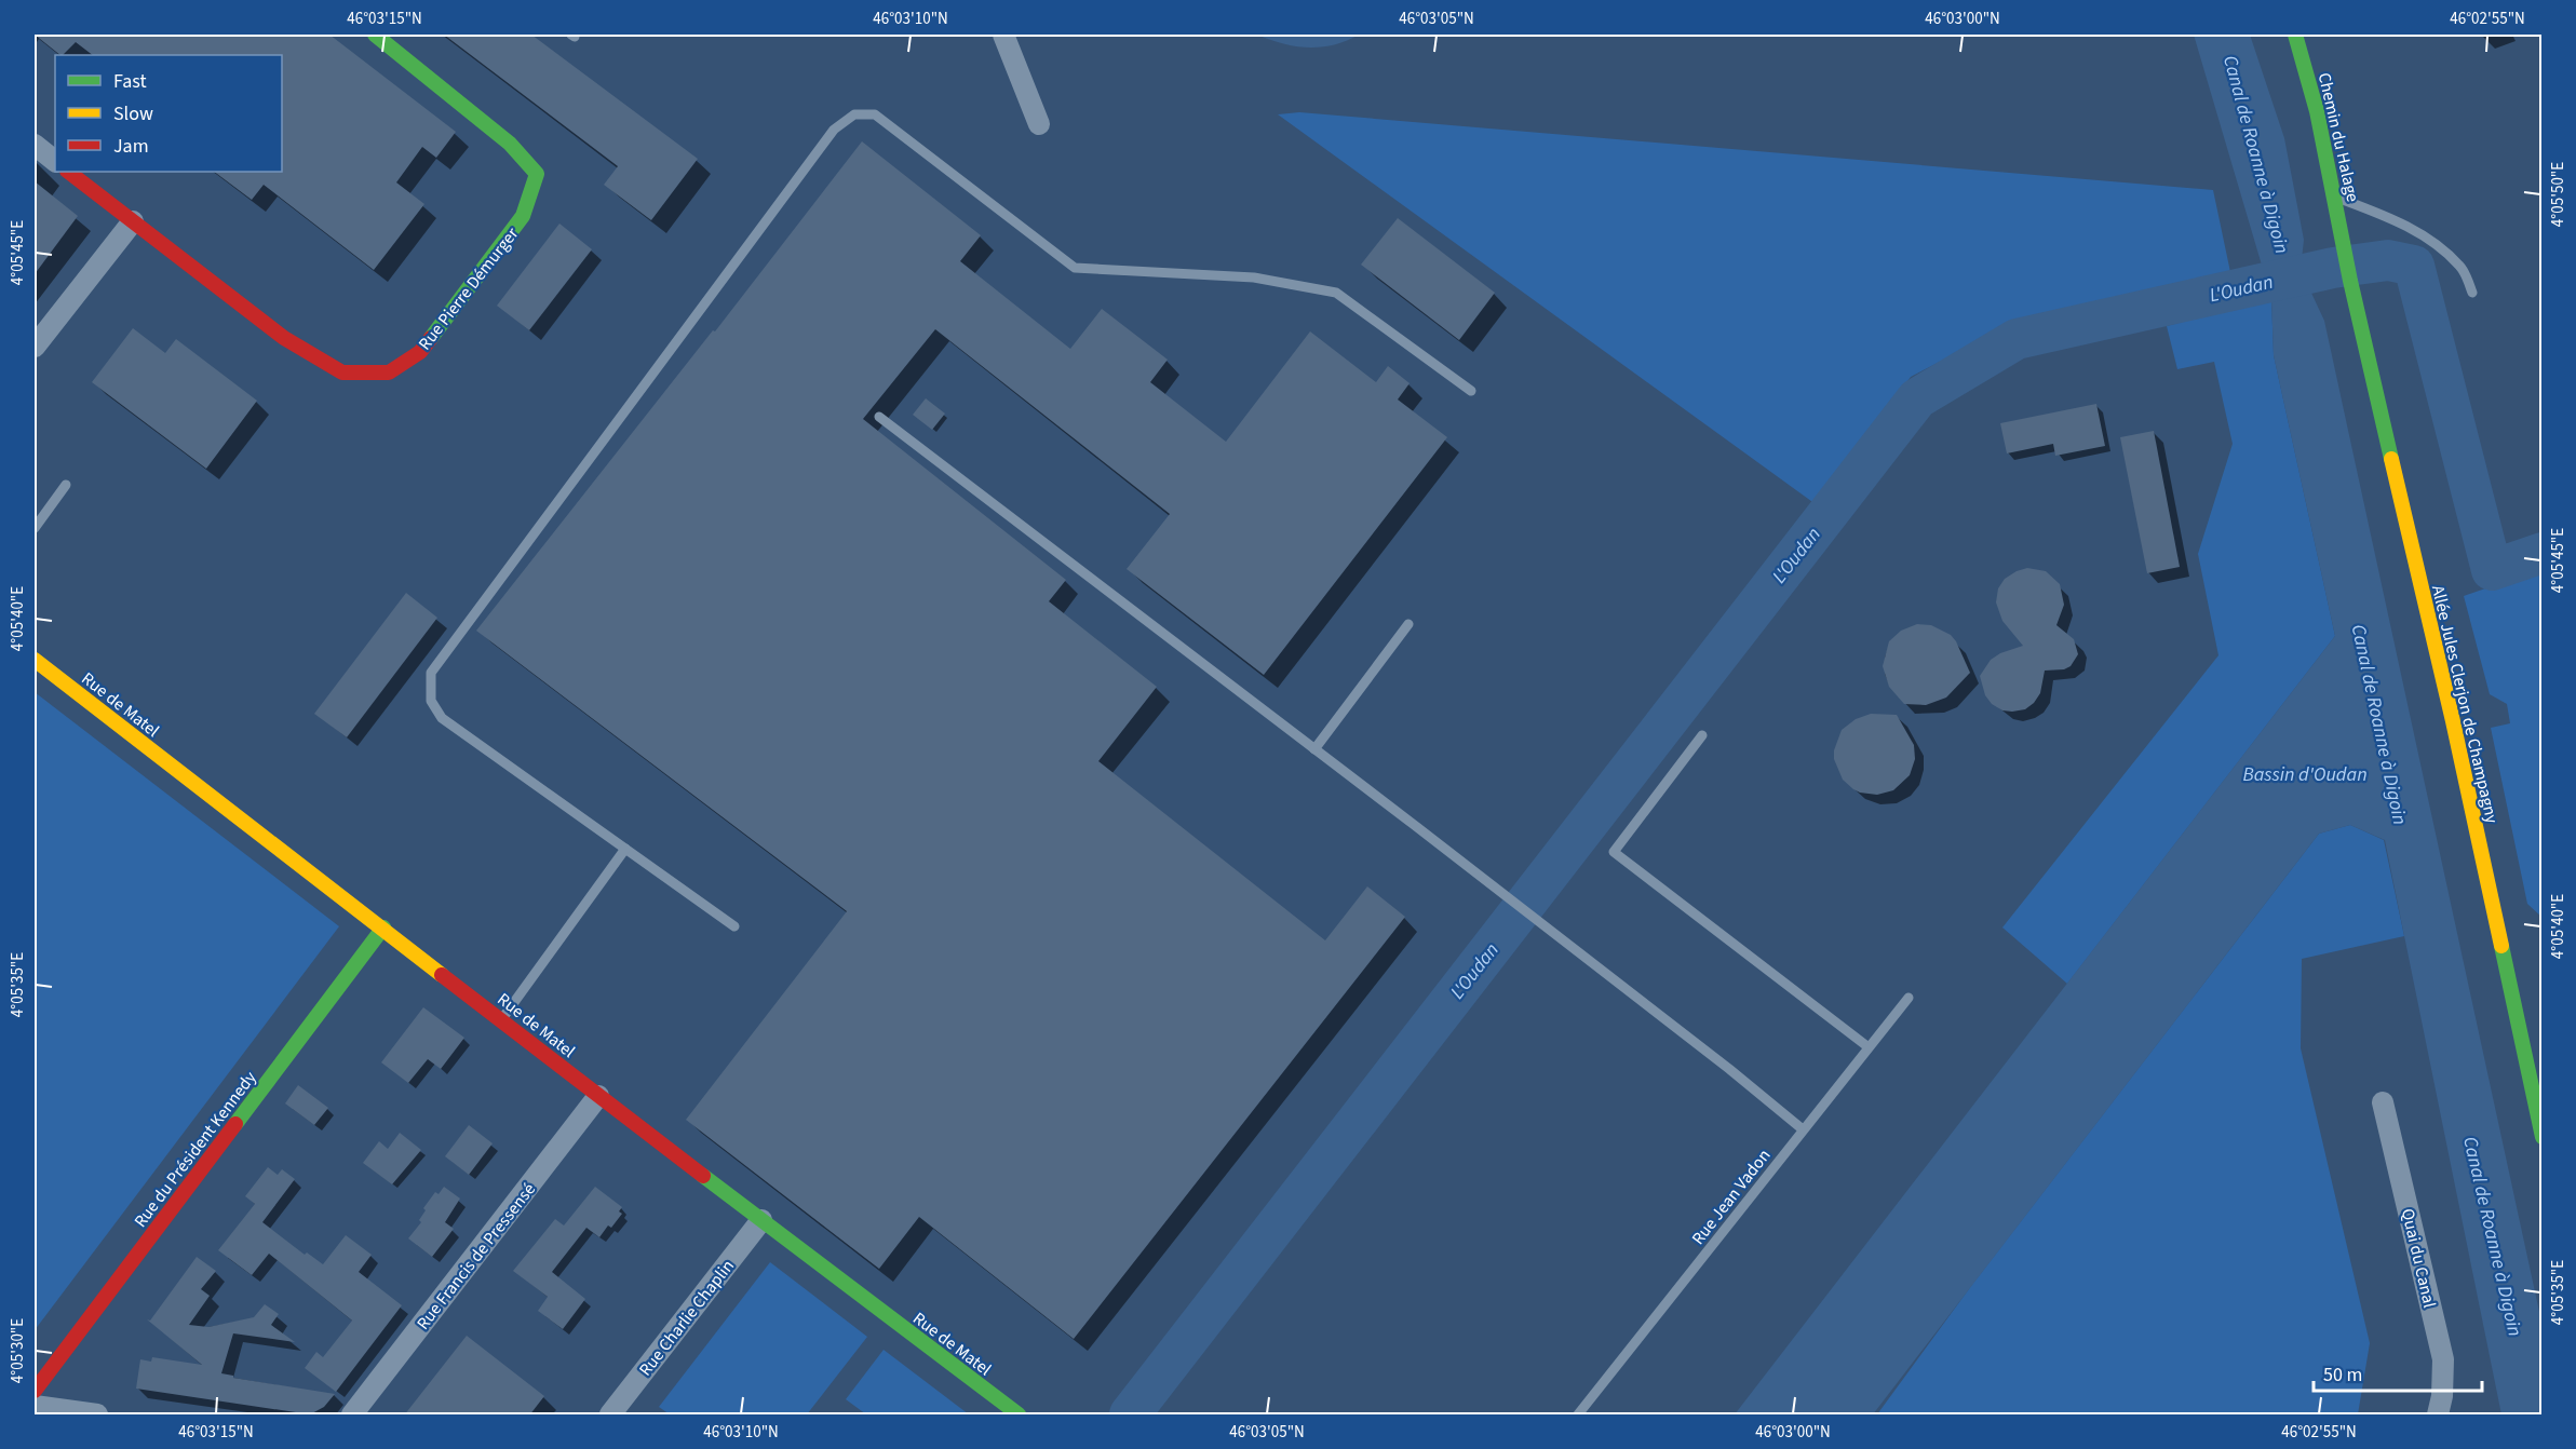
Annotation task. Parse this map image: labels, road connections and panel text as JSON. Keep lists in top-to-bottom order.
{
  "streets": {
    "street": [
      "Chemin du Halage",
      "Rue Pierre Démurger",
      "Rue de Matel",
      "Allée Jules Clerjon de Champagny",
      "Rue du Président Kennedy",
      "Rue Francis de Pressensé",
      "Quai du Canal",
      "Rue Charlie Chaplin"
    ],
    "lane": ["Rue Jean Vadon"]
  },
  "crossings": [
    ["Chemin du Halage", "Allée Jules Clerjon de Champagny"],
    ["Rue de Matel", "Rue du Président Kennedy"],
    ["Rue de Matel", "Rue Francis de Pressensé"],
    ["Rue de Matel", "Rue Charlie Chaplin"]
  ],
  "water": ["Canal de Roanne à Digoin", "L'Oudan", "Bassin d'Oudan"],
  "legend": ["Fast", "Slow", "Jam"],
  "scale_bar": "50 m",
  "coordinates": [
    "46°03'15\"N",
    "46°03'10\"N",
    "46°03'05\"N",
    "46°03'00\"N",
    "46°02'55\"N",
    "4°05'50\"E",
    "4°05'45\"E",
    "4°05'40\"E",
    "4°05'35\"E",
    "4°05'30\"E"
  ]
}
